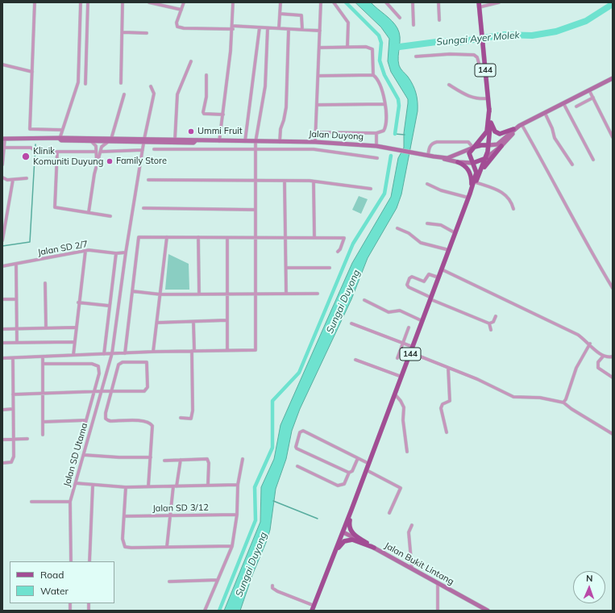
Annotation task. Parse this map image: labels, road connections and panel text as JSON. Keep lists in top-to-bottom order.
{
  "streets": {
    "main road": ["144", "Jalan Duyong", "Jalan Bukit Lintang"],
    "street": ["Jalan SD 2/7", "Jalan SD Utama", "Jalan SD 3/12"]
  },
  "crossings": [
    ["144", "Jalan Duyong"],
    ["144", "Jalan Bukit Lintang"],
    ["Jalan Duyong", "Jalan SD Utama"],
    ["Jalan SD 2/7", "Jalan SD Utama"]
  ],
  "water": ["Sungai Ayer Molek", "Sungai Duyong"],
  "places": ["Ummi Fruit", "Klinik Komuniti Duyung", "Family Store"],
  "legend": ["Road", "Water"],
  "north": "top"
}
